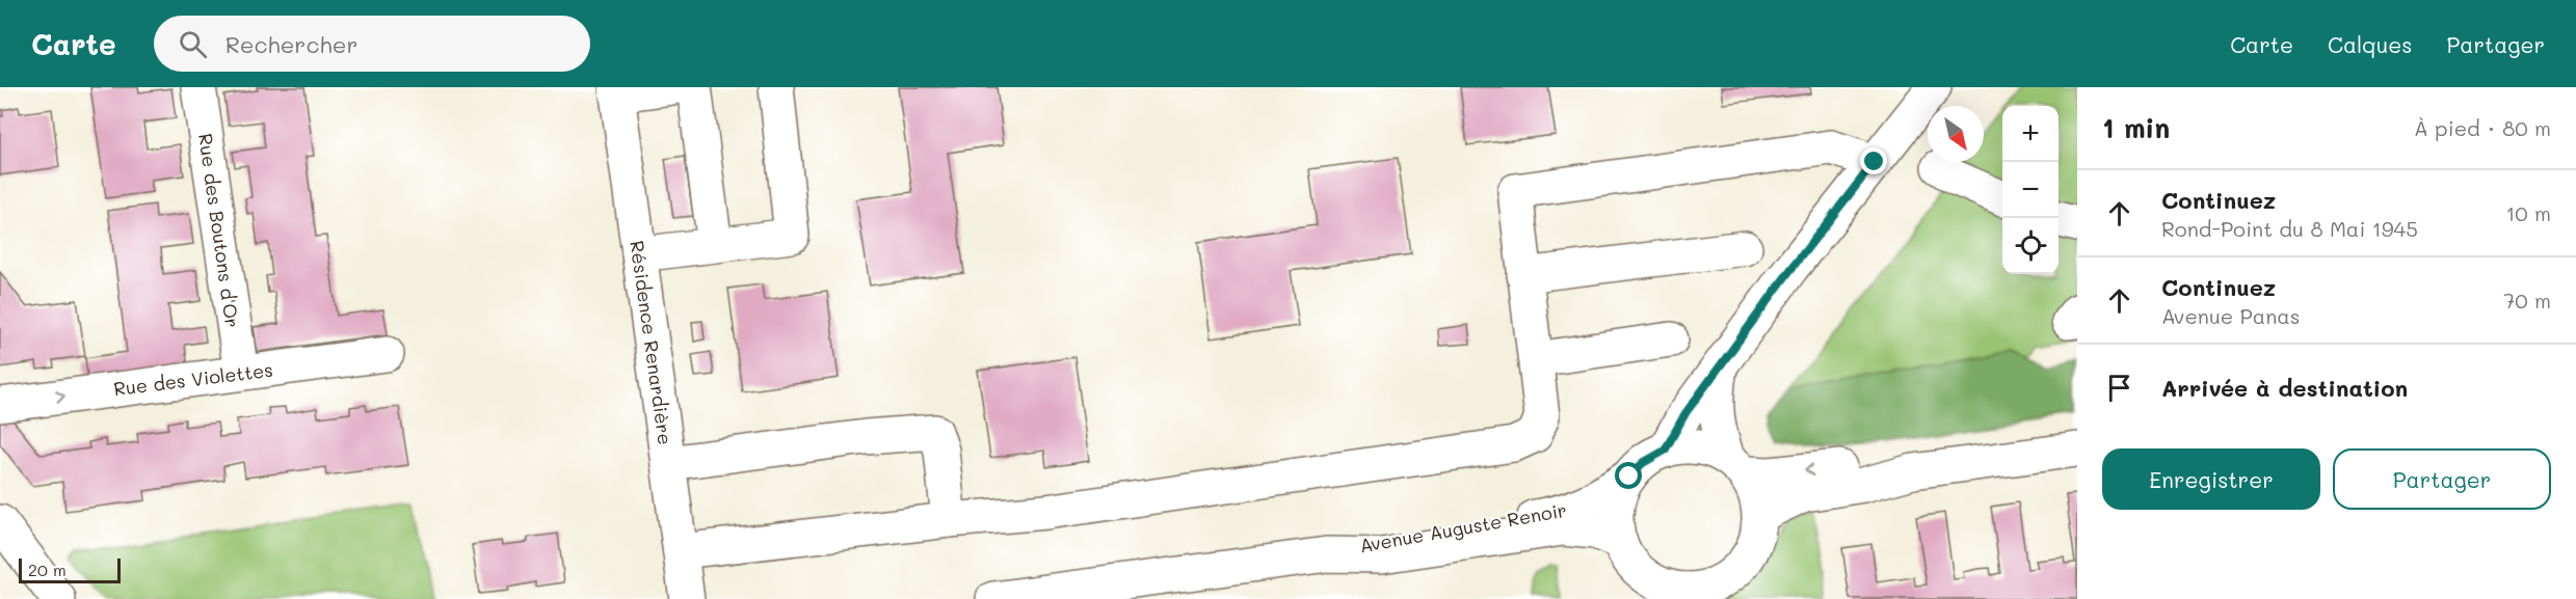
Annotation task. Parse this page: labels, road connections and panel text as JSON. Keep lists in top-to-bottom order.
{
  "streets": {
    "main road": [
      "Rue des Boutons d'Or",
      "Résidence Renardière",
      "Rue des Violettes",
      "Avenue Auguste Renoir"
    ]
  },
  "crossings": [
    ["Rue des Boutons d'Or", "Rue des Violettes"]
  ],
  "one_way": ["Rue des Violettes"],
  "scale_bar": "20 m",
  "north": "bottom right",
  "page": {
    "header": "Carte",
    "search": "Rechercher",
    "nav": ["Carte", "Calques", "Partager"],
    "heading": ["1 min", "À pied · 80 m"],
    "map_buttons": ["+", "−"],
    "list": [
      ["Continuez", "Rond-Point du 8 Mai 1945", "10 m"],
      ["Continuez", "Avenue Panas", "70 m"],
      "Arrivée à destination"
    ],
    "buttons": ["Enregistrer", "Partager"],
    "scale": "20 m"
  }
}
